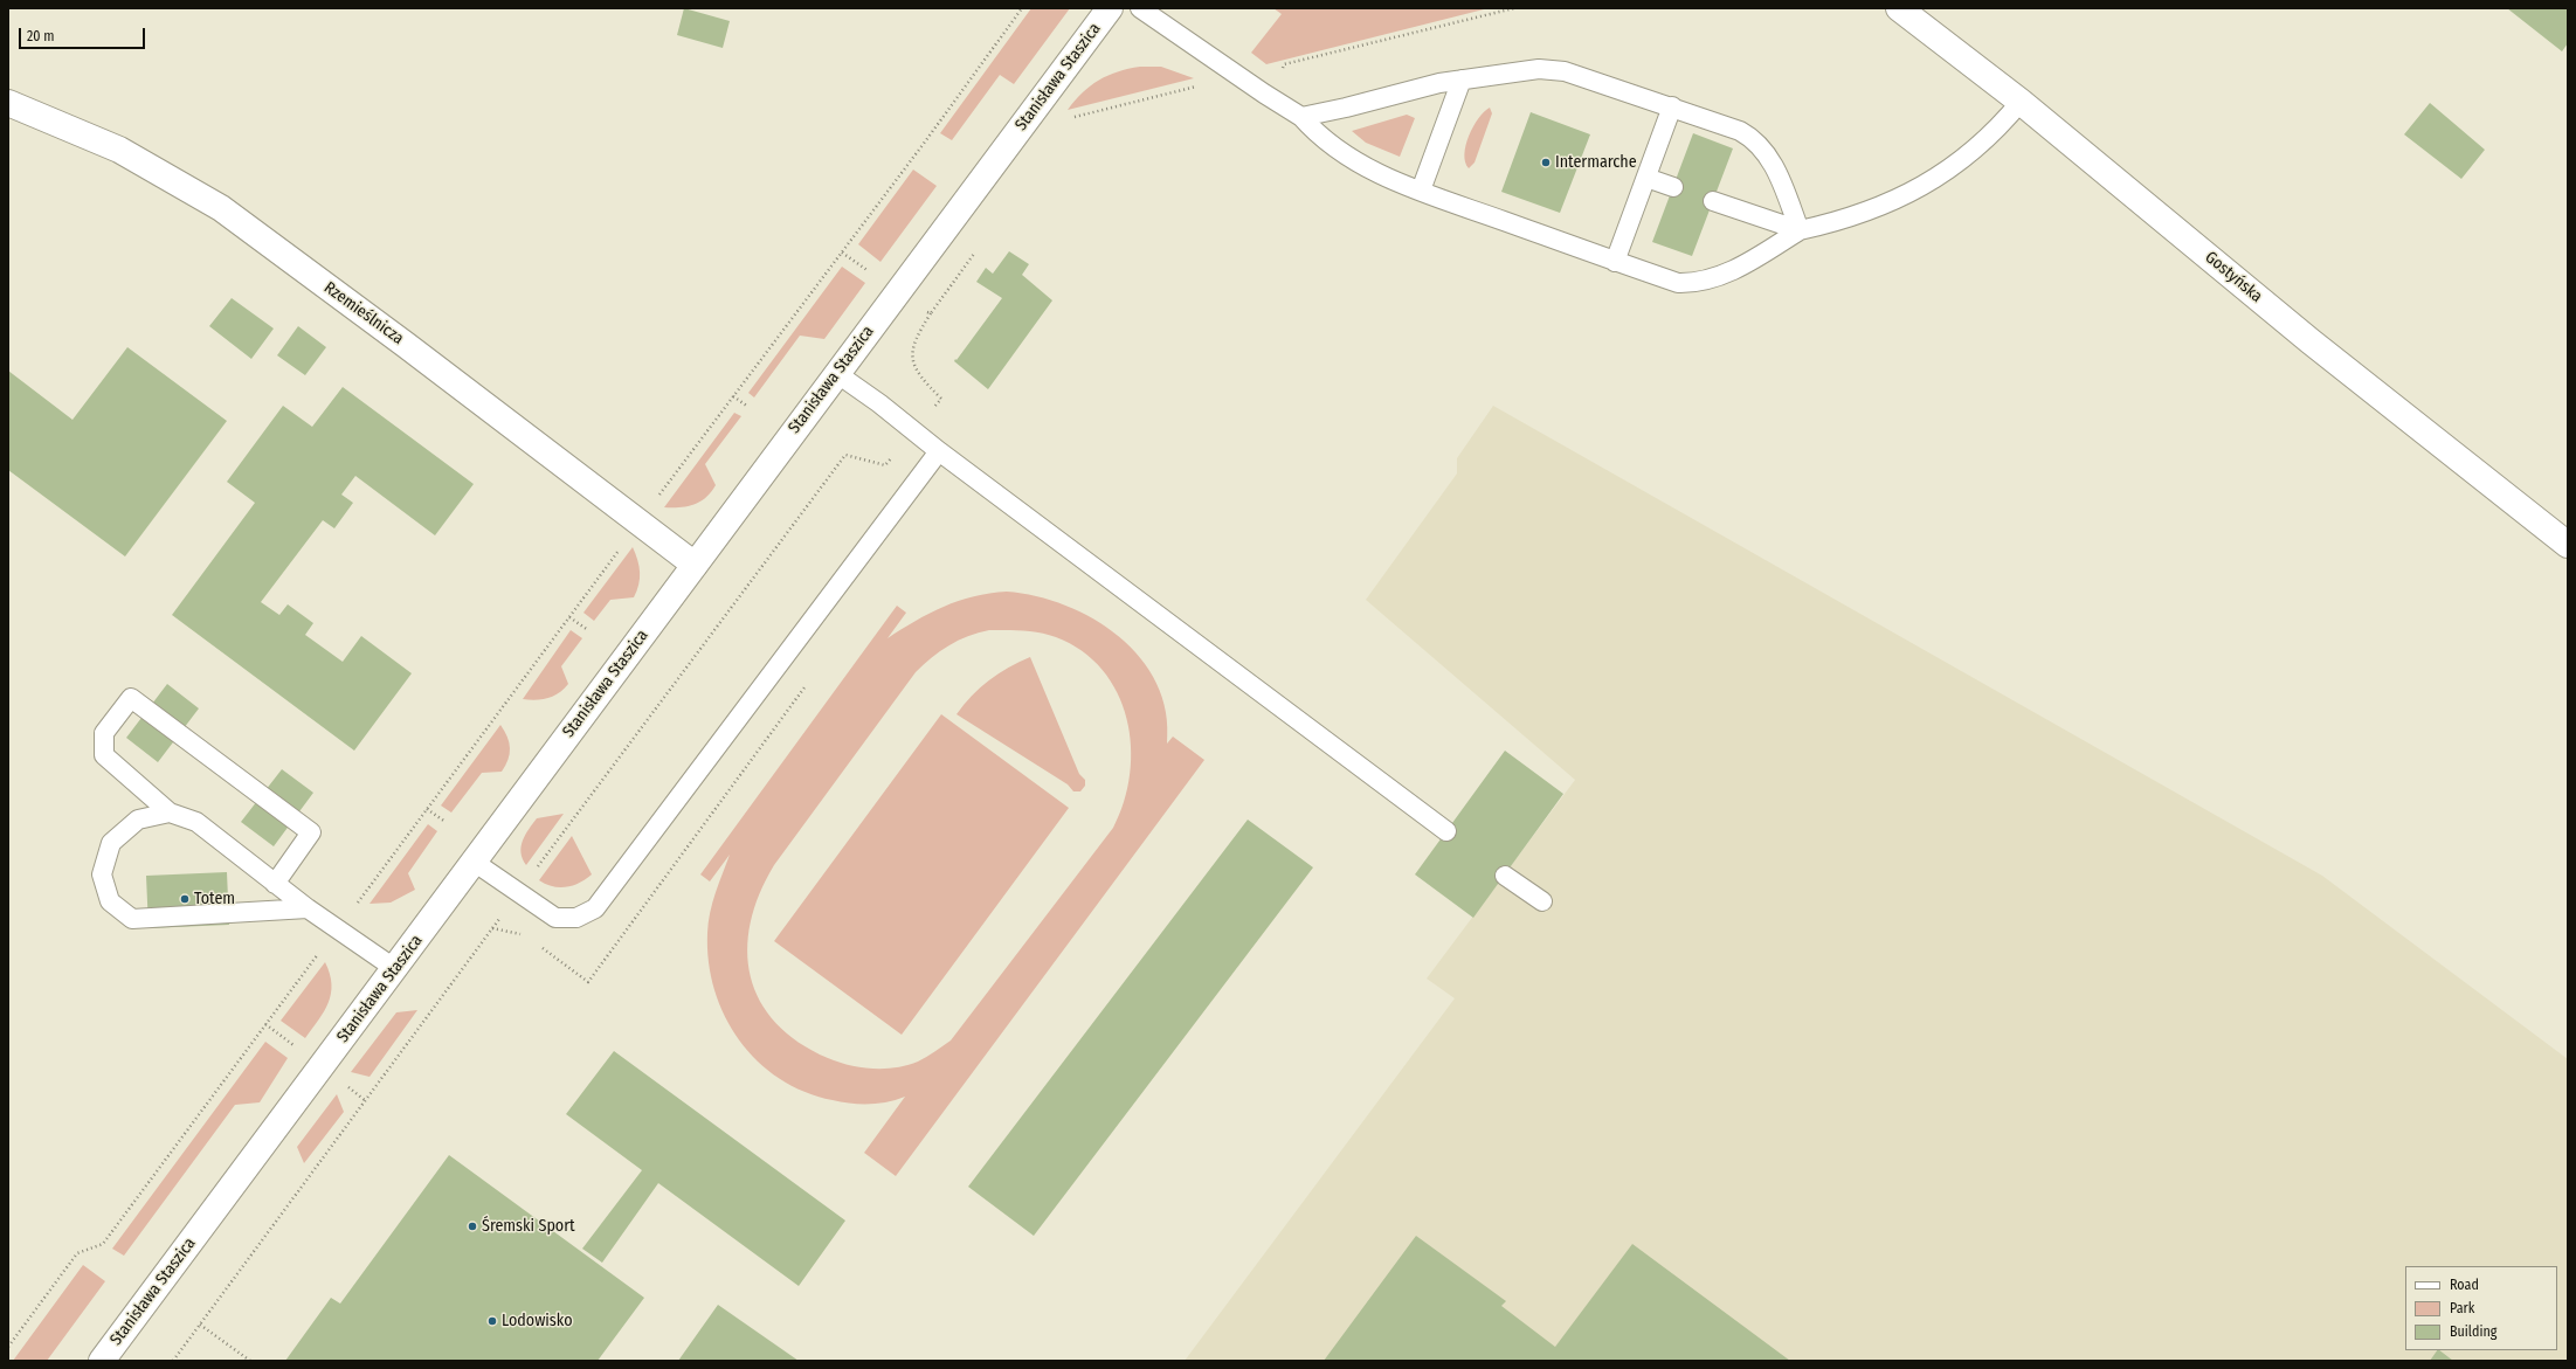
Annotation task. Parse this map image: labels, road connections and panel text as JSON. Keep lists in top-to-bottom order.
{
  "streets": {
    "main road": ["Stanisława Staszica", "Gostyńska", "Rzemieślnicza"]
  },
  "crossings": [
    ["Stanisława Staszica", "Rzemieślnicza"]
  ],
  "places": [
    "Intermarche",
    "Totem",
    "Śremski Sport",
    "Lodowisko"
  ],
  "legend": ["Road", "Park", "Building"],
  "scale_bar": "20 m"
}
